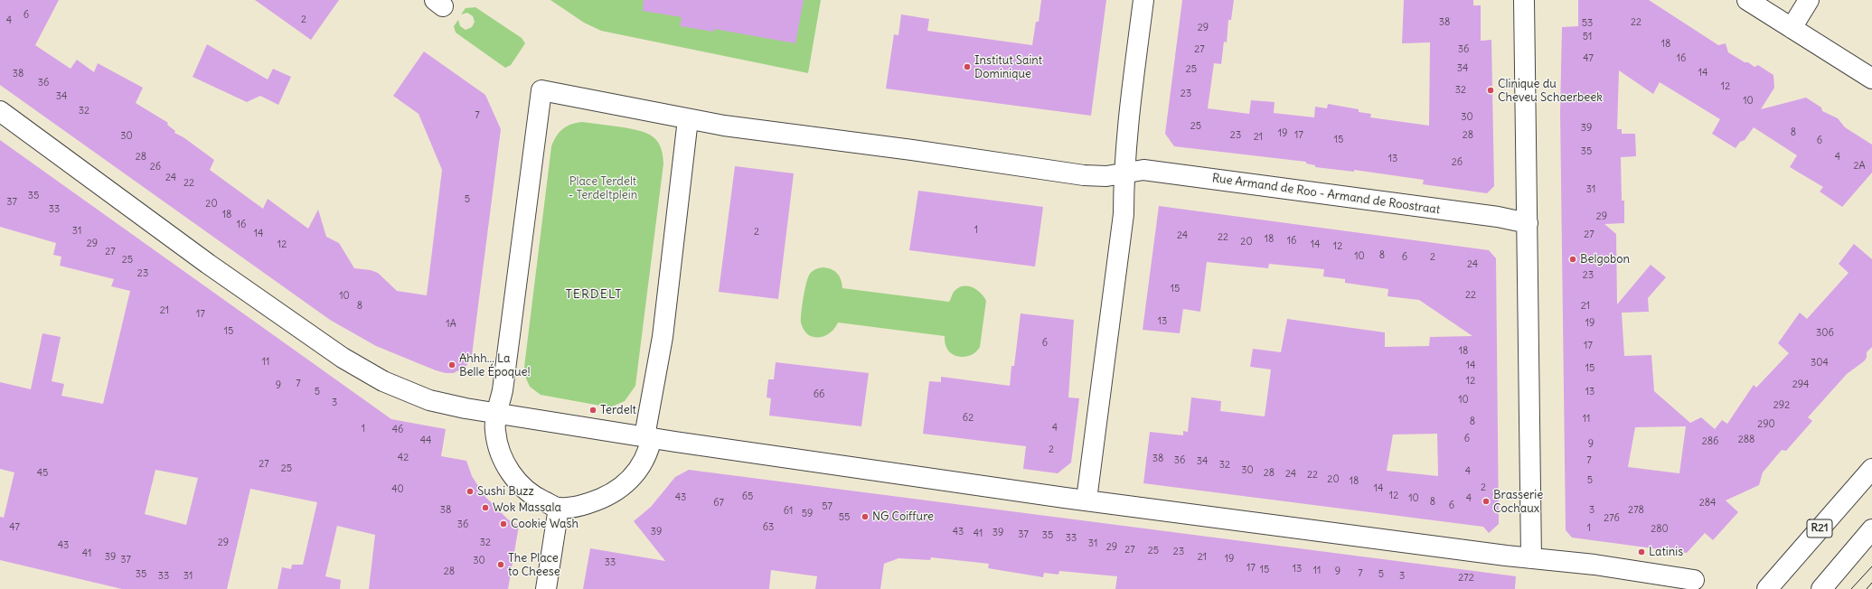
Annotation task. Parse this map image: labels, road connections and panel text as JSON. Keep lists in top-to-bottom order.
{
  "streets": {
    "street": ["Rue Armand de Roo - Armand de Roostraat", "R21"]
  },
  "districts": ["TERDELT"],
  "parks": ["Place Terdelt - Terdeltplein"],
  "places": [
    "Institut Saint Dominique",
    "Clinique du Cheveu Schaerbeek",
    "Belgobon",
    "Ahhh... La Belle Époque!",
    "Terdelt",
    "Sushi Buzz",
    "Brasserie Cochaux",
    "Wok Massala",
    "NG Coiffure",
    "Cookie Wash",
    "Latinis",
    "The Place to Cheese"
  ],
  "house_numbers": [
    "6",
    "2",
    "4",
    "38",
    "22",
    "53",
    "29",
    "51",
    "18",
    "27",
    "36",
    "47",
    "16",
    "34",
    "25",
    "14",
    "38",
    "36",
    "12",
    "32",
    "23",
    "34",
    "10",
    "32",
    "7",
    "30",
    "25",
    "39",
    "8",
    "19",
    "23",
    "17",
    "28",
    "30",
    "21",
    "15",
    "6",
    "35",
    "28",
    "4",
    "13",
    "26",
    "2A",
    "26",
    "24",
    "22",
    "31",
    "35",
    "5",
    "37",
    "20",
    "33",
    "18",
    "29",
    "16",
    "1",
    "31",
    "2",
    "14",
    "27",
    "24",
    "22",
    "18",
    "16",
    "20",
    "29",
    "12",
    "14",
    "12",
    "27",
    "8",
    "10",
    "6",
    "2",
    "25",
    "24",
    "23",
    "23",
    "15",
    "22",
    "10",
    "8",
    "21",
    "21",
    "17",
    "13",
    "19",
    "1A",
    "15",
    "306",
    "6",
    "17",
    "18",
    "11",
    "304",
    "14",
    "15",
    "12",
    "7",
    "294",
    "9",
    "5",
    "13",
    "66",
    "10",
    "3",
    "292",
    "62",
    "11",
    "8",
    "290",
    "4",
    "1",
    "46",
    "6",
    "288",
    "44",
    "286",
    "9",
    "2",
    "42",
    "38",
    "36",
    "7",
    "34",
    "27",
    "32",
    "25",
    "30",
    "4",
    "45",
    "28",
    "24",
    "22",
    "20",
    "5",
    "18",
    "2",
    "14",
    "40",
    "12",
    "65",
    "43",
    "10",
    "4",
    "8",
    "67",
    "284",
    "6",
    "57",
    "38",
    "3",
    "278",
    "61",
    "59",
    "55",
    "276",
    "36",
    "47",
    "63",
    "1",
    "280",
    "39",
    "43",
    "39",
    "41",
    "37",
    "35",
    "33",
    "29",
    "32",
    "31",
    "43",
    "29",
    "27",
    "25",
    "23",
    "41",
    "39",
    "21",
    "19",
    "37",
    "30",
    "33",
    "17",
    "13",
    "15",
    "11",
    "28",
    "9",
    "7",
    "35",
    "5",
    "33",
    "31",
    "3",
    "272"
  ]
}
